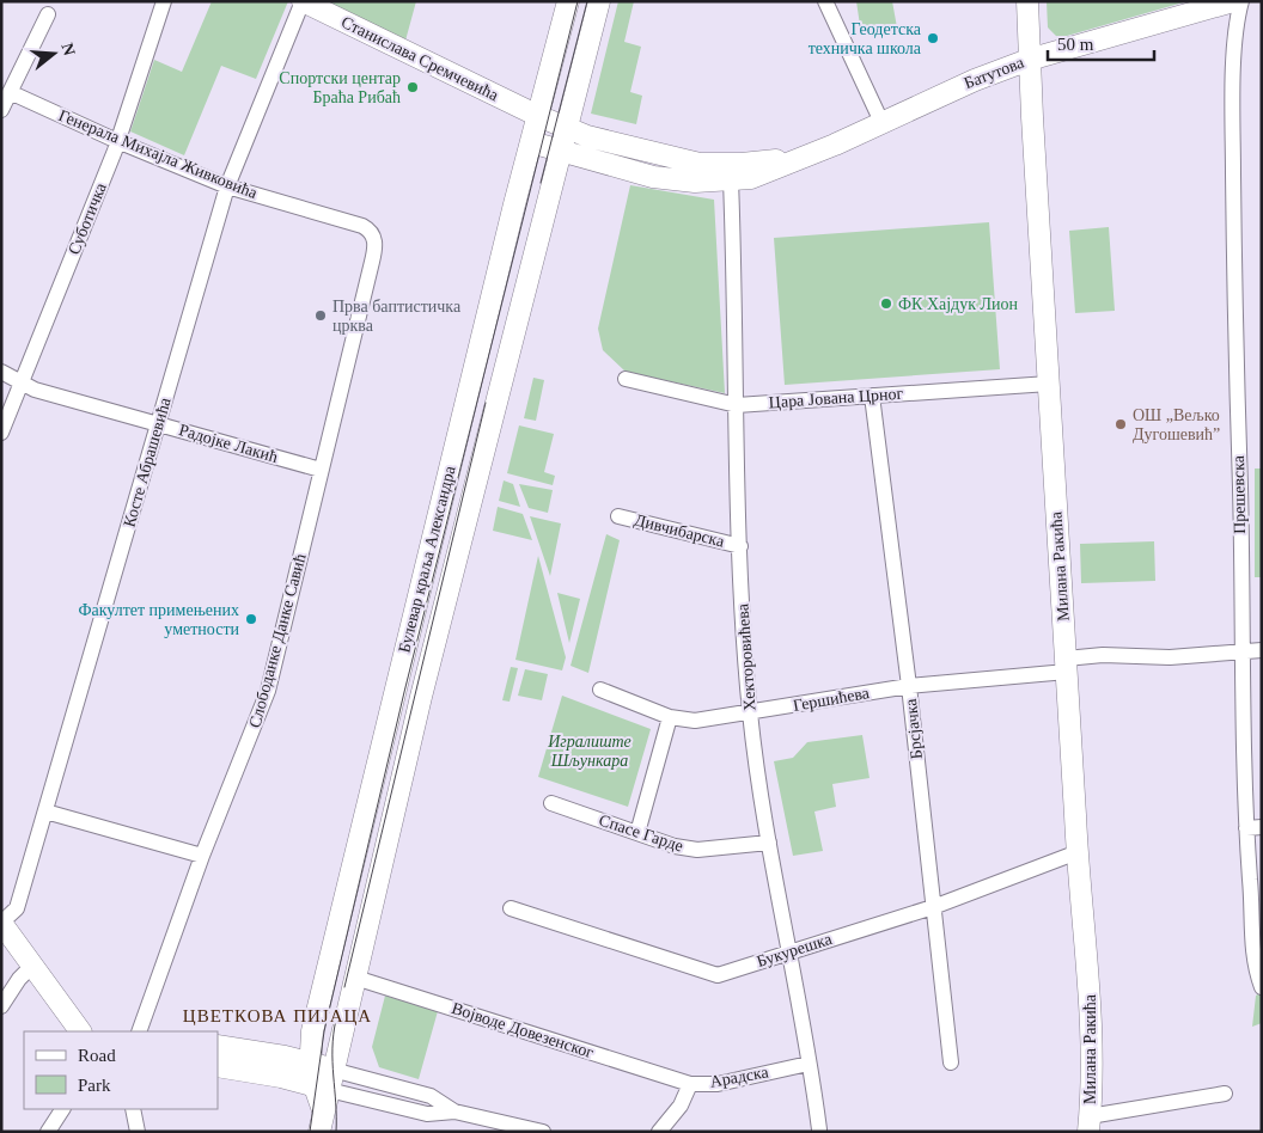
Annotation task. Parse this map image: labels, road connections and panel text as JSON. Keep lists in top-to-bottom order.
{
  "streets": {
    "main road": [
      "Станислава Сремчевића",
      "Батутова",
      "Булевар краља Александра",
      "Милана Ракића"
    ],
    "street": [
      "Генерала Михајла Живковића",
      "Суботичка",
      "Цара Јована Црног",
      "Радојке Лакић",
      "Косте Абрашевића",
      "Прешевска",
      "Дивчибарска",
      "Слободанке Данке Савић",
      "Хекторовићева",
      "Гершићева",
      "Брсјачка",
      "Спасе Гарде",
      "Букурешка",
      "Војводе Довезенског",
      "Арадска"
    ]
  },
  "crossings": [
    ["Станислава Сремчевића", "Батутова"],
    ["Станислава Сремчевића", "Косте Абрашевића"],
    ["Станислава Сремчевића", "Булевар краља Александра"],
    ["Батутова", "Булевар краља Александра"],
    ["Батутова", "Милана Ракића"],
    ["Батутова", "Хекторовићева"],
    ["Генерала Михајла Живковића", "Суботичка"],
    ["Генерала Михајла Живковића", "Косте Абрашевића"],
    ["Генерала Михајла Живковића", "Слободанке Данке Савић"],
    ["Суботичка", "Радојке Лакић"],
    ["Цара Јована Црног", "Милана Ракића"],
    ["Цара Јована Црног", "Хекторовићева"],
    ["Цара Јована Црног", "Брсјачка"],
    ["Радојке Лакић", "Косте Абрашевића"],
    ["Радојке Лакић", "Слободанке Данке Савић"],
    ["Прешевска", "Гершићева"],
    ["Дивчибарска", "Хекторовићева"],
    ["Булевар краља Александра", "Војводе Довезенског"],
    ["Милана Ракића", "Гершићева"],
    ["Милана Ракића", "Букурешка"],
    ["Хекторовићева", "Гершићева"],
    ["Хекторовићева", "Спасе Гарде"],
    ["Хекторовићева", "Букурешка"],
    ["Хекторовићева", "Арадска"],
    ["Гершићева", "Брсјачка"],
    ["Брсјачка", "Букурешка"],
    ["Војводе Довезенског", "Арадска"]
  ],
  "districts": ["ЦВЕТКОВА ПИЈАЦА"],
  "parks": ["Игралиште Шљункара"],
  "places": [
    "Геодетска техничка школа",
    "Спортски центар Браћа Рибаћ",
    "ФК Хајдук Лион",
    "Прва баптистичка црква",
    "ОШ „Вељко Дугошевић”",
    "Факултет примењених уметности"
  ],
  "legend": ["Road", "Park"],
  "scale_bar": "50 m",
  "north": "right"
}
